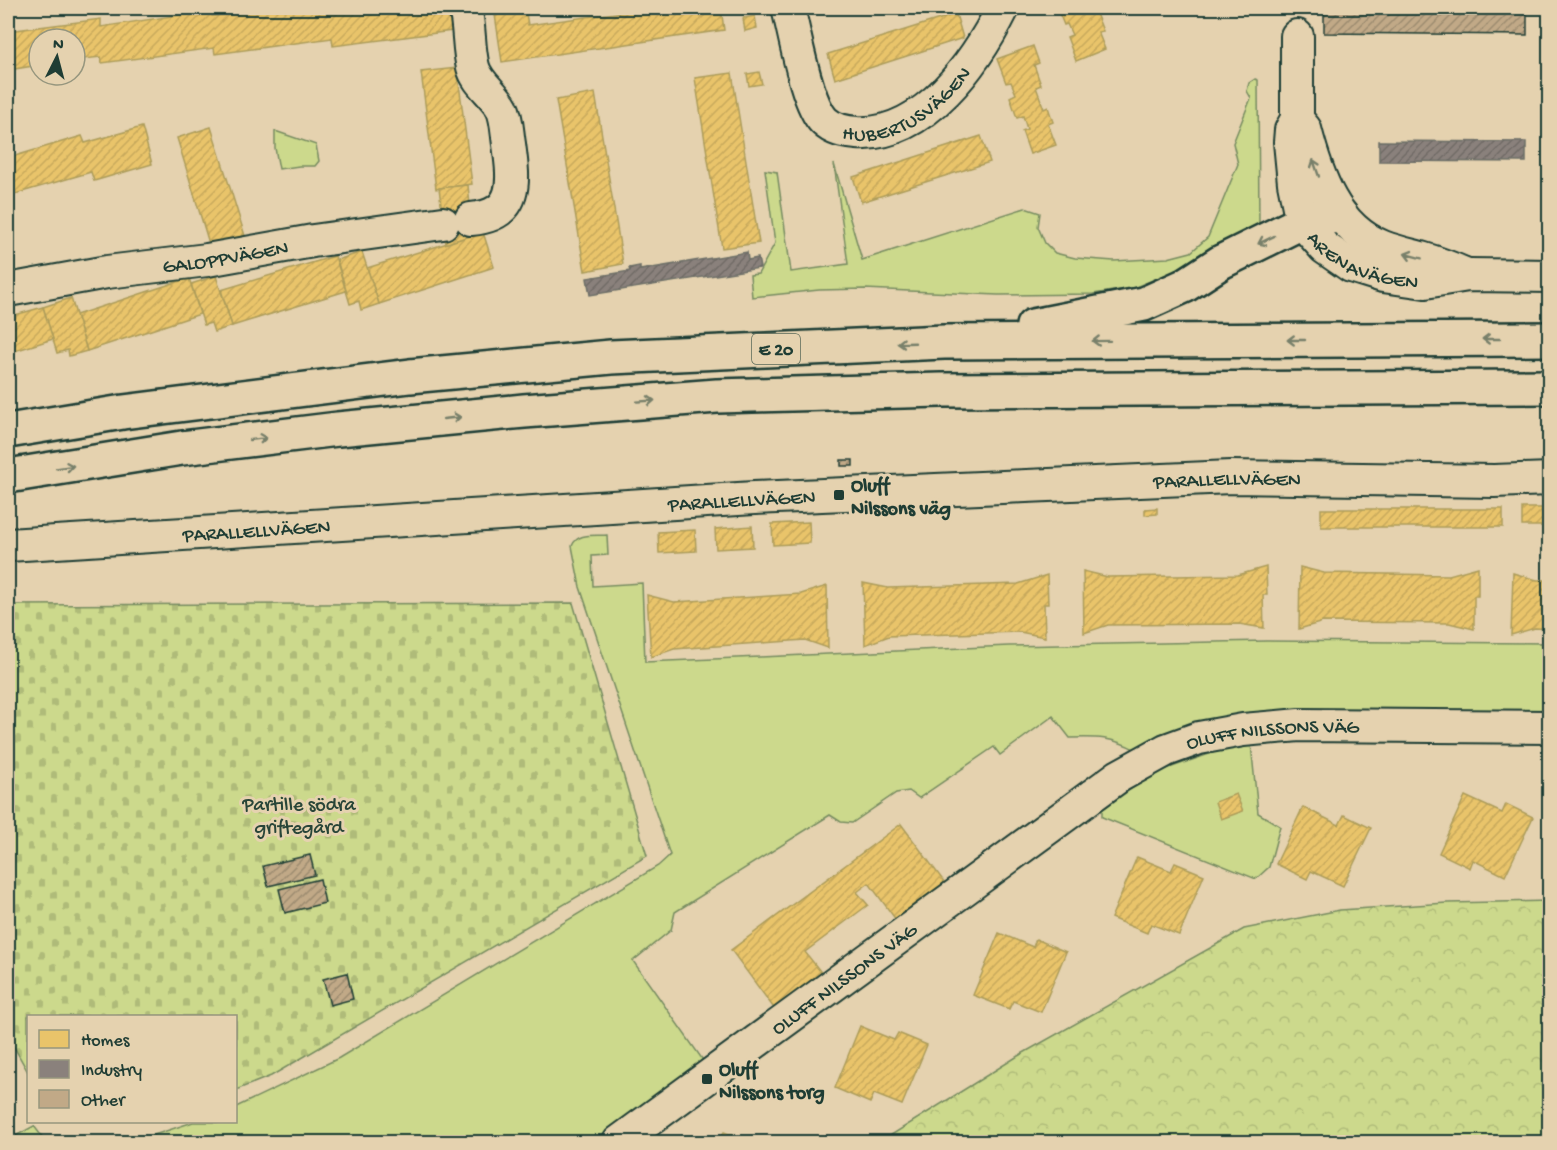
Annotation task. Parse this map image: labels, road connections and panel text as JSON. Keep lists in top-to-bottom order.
{
  "streets": {
    "highway": ["E 20"],
    "street": [
      "HUBERTUSVÄGEN",
      "ARENAVÄGEN",
      "GALOPPVÄGEN",
      "PARALLELLVÄGEN",
      "OLUFF NILSSONS VÄG"
    ]
  },
  "parks": ["Partille södra griftegård"],
  "places": {
    "transit": ["Oluff Nilssons väg", "Oluff Nilssons torg"]
  },
  "legend": ["Homes", "Industry", "Other"],
  "north": "top"
}
